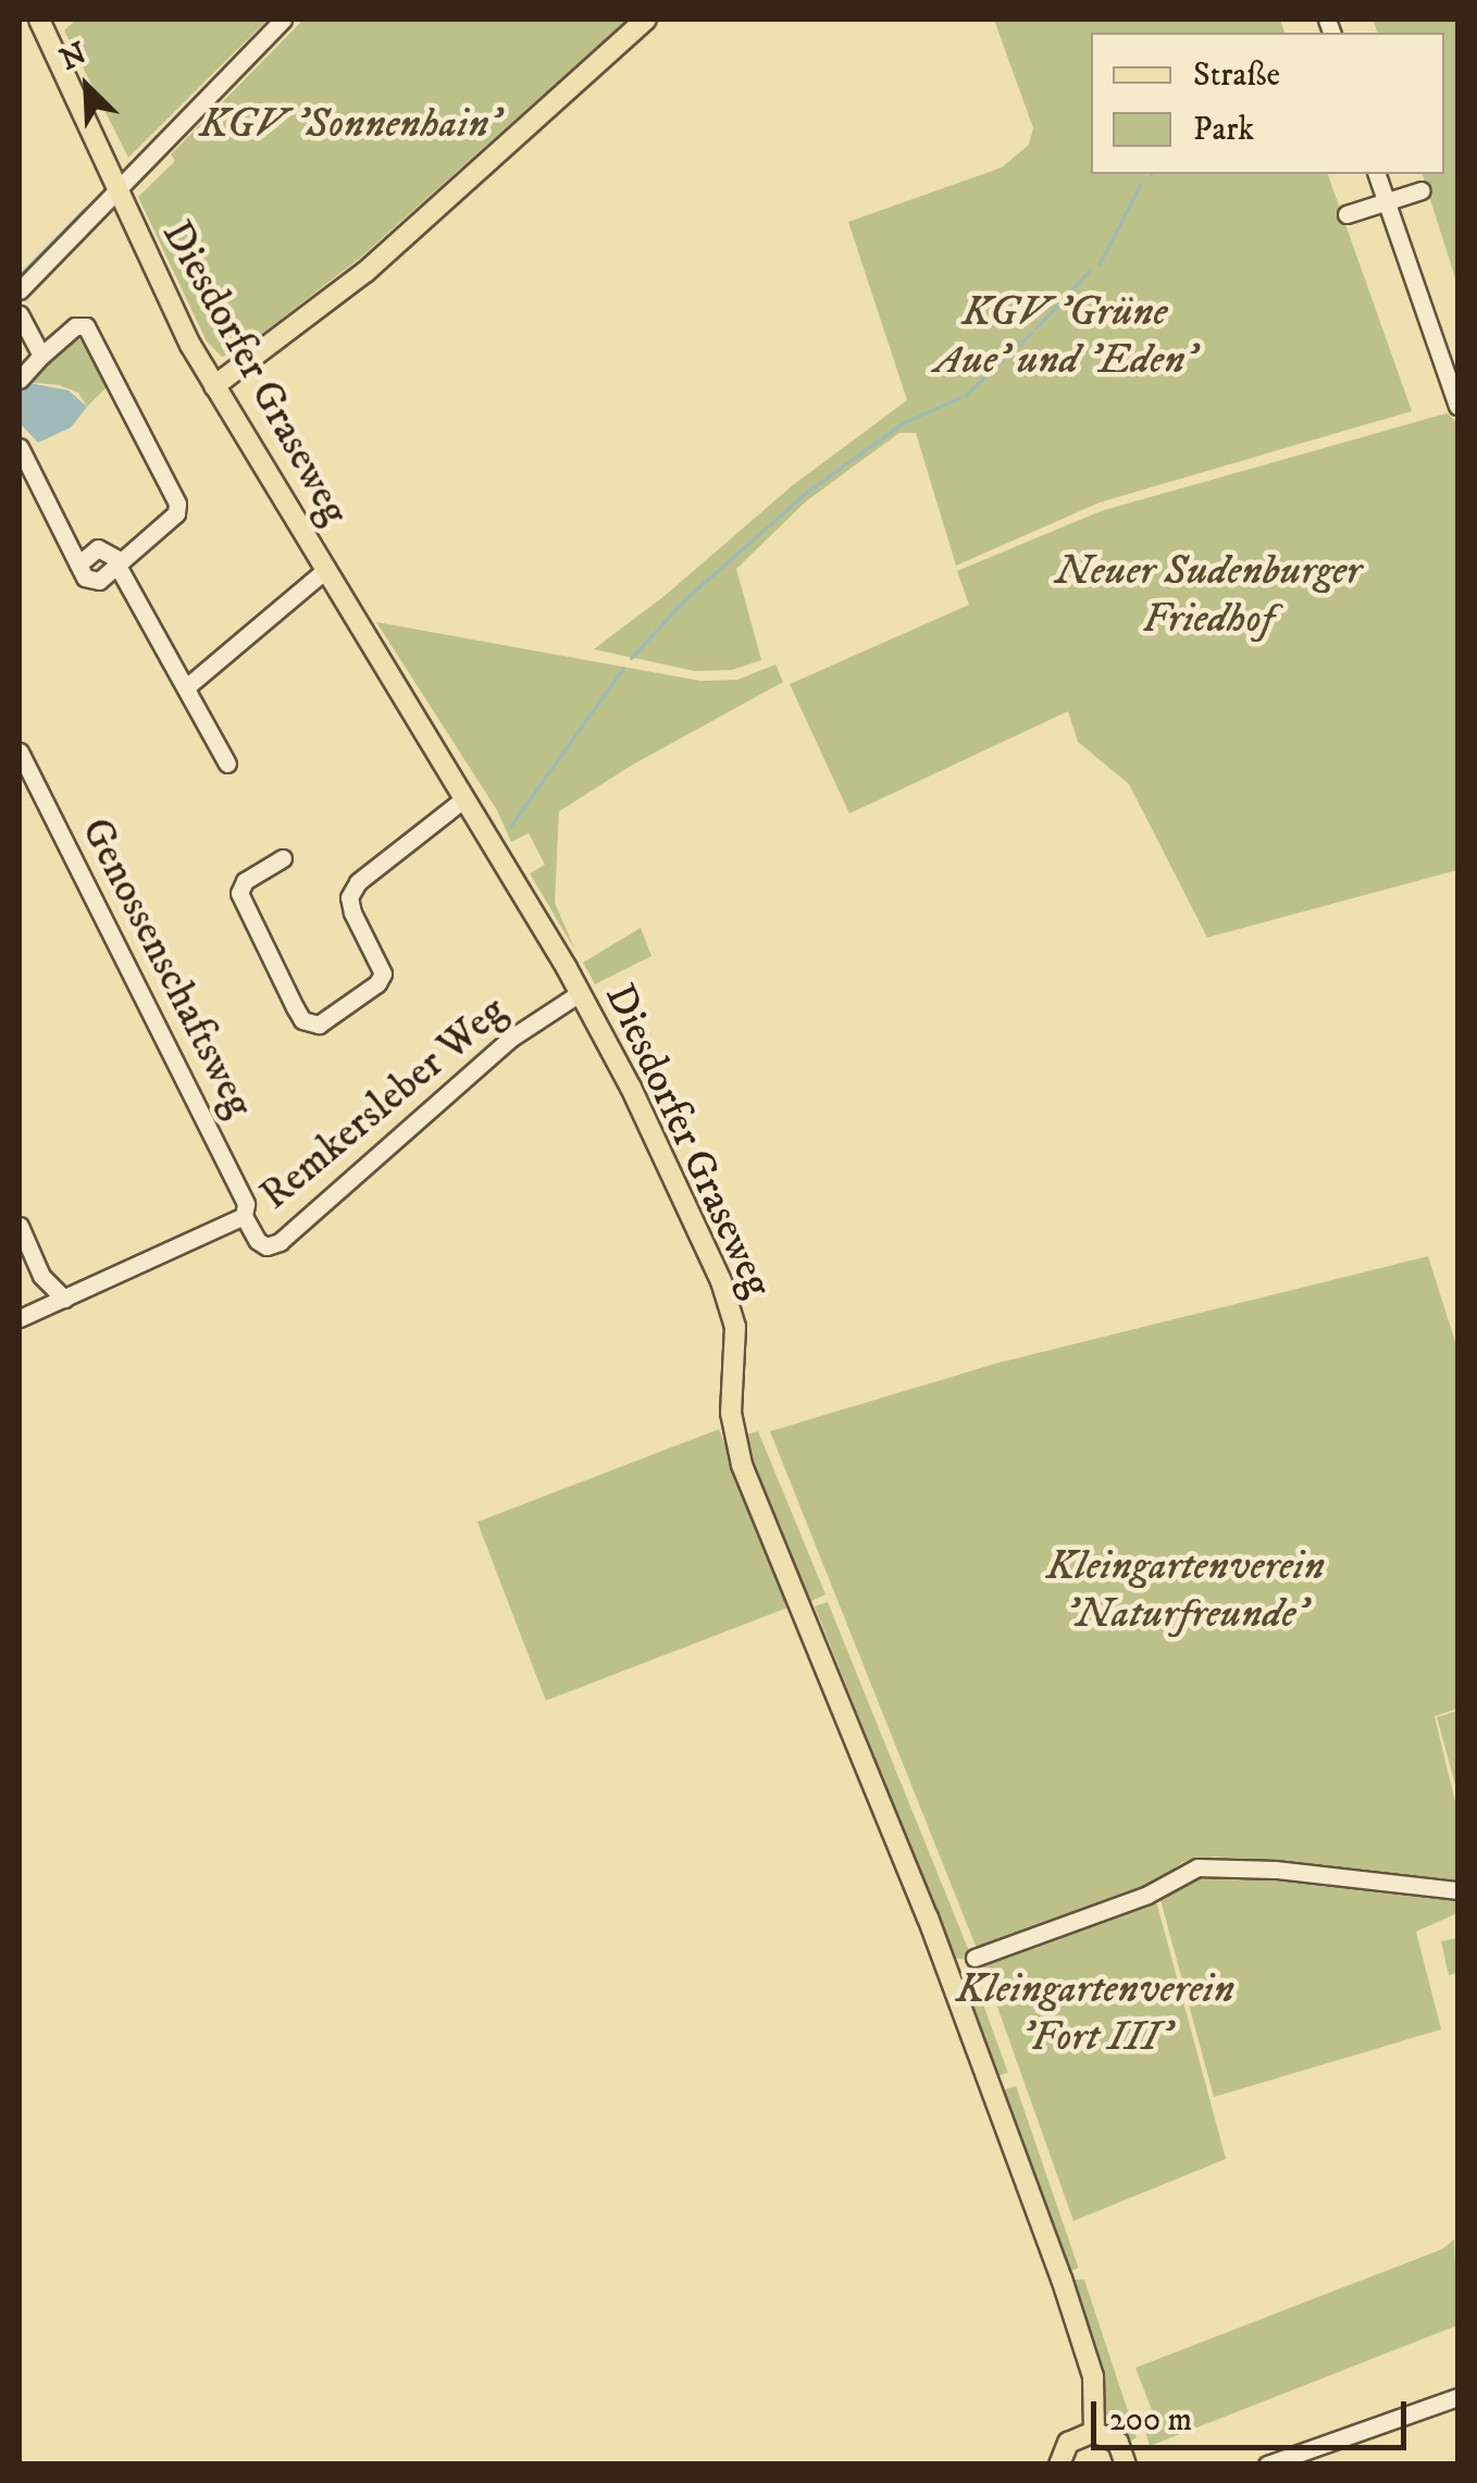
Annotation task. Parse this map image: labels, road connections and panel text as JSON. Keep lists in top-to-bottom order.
{
  "streets": {
    "main road": ["Diesdorfer Graseweg"],
    "street": ["Genossenschaftsweg", "Remkersleber Weg"]
  },
  "crossings": [
    ["Diesdorfer Graseweg", "Remkersleber Weg"],
    ["Genossenschaftsweg", "Remkersleber Weg"]
  ],
  "parks": [
    "KGV 'Sonnenhain'",
    "KGV 'Grüne Aue' und 'Eden'",
    "Neuer Sudenburger Friedhof",
    "Kleingartenverein 'Naturfreunde'",
    "Kleingartenverein 'Fort III'"
  ],
  "legend": ["Straße", "Park"],
  "scale_bar": "200 m",
  "north": "top left"
}
